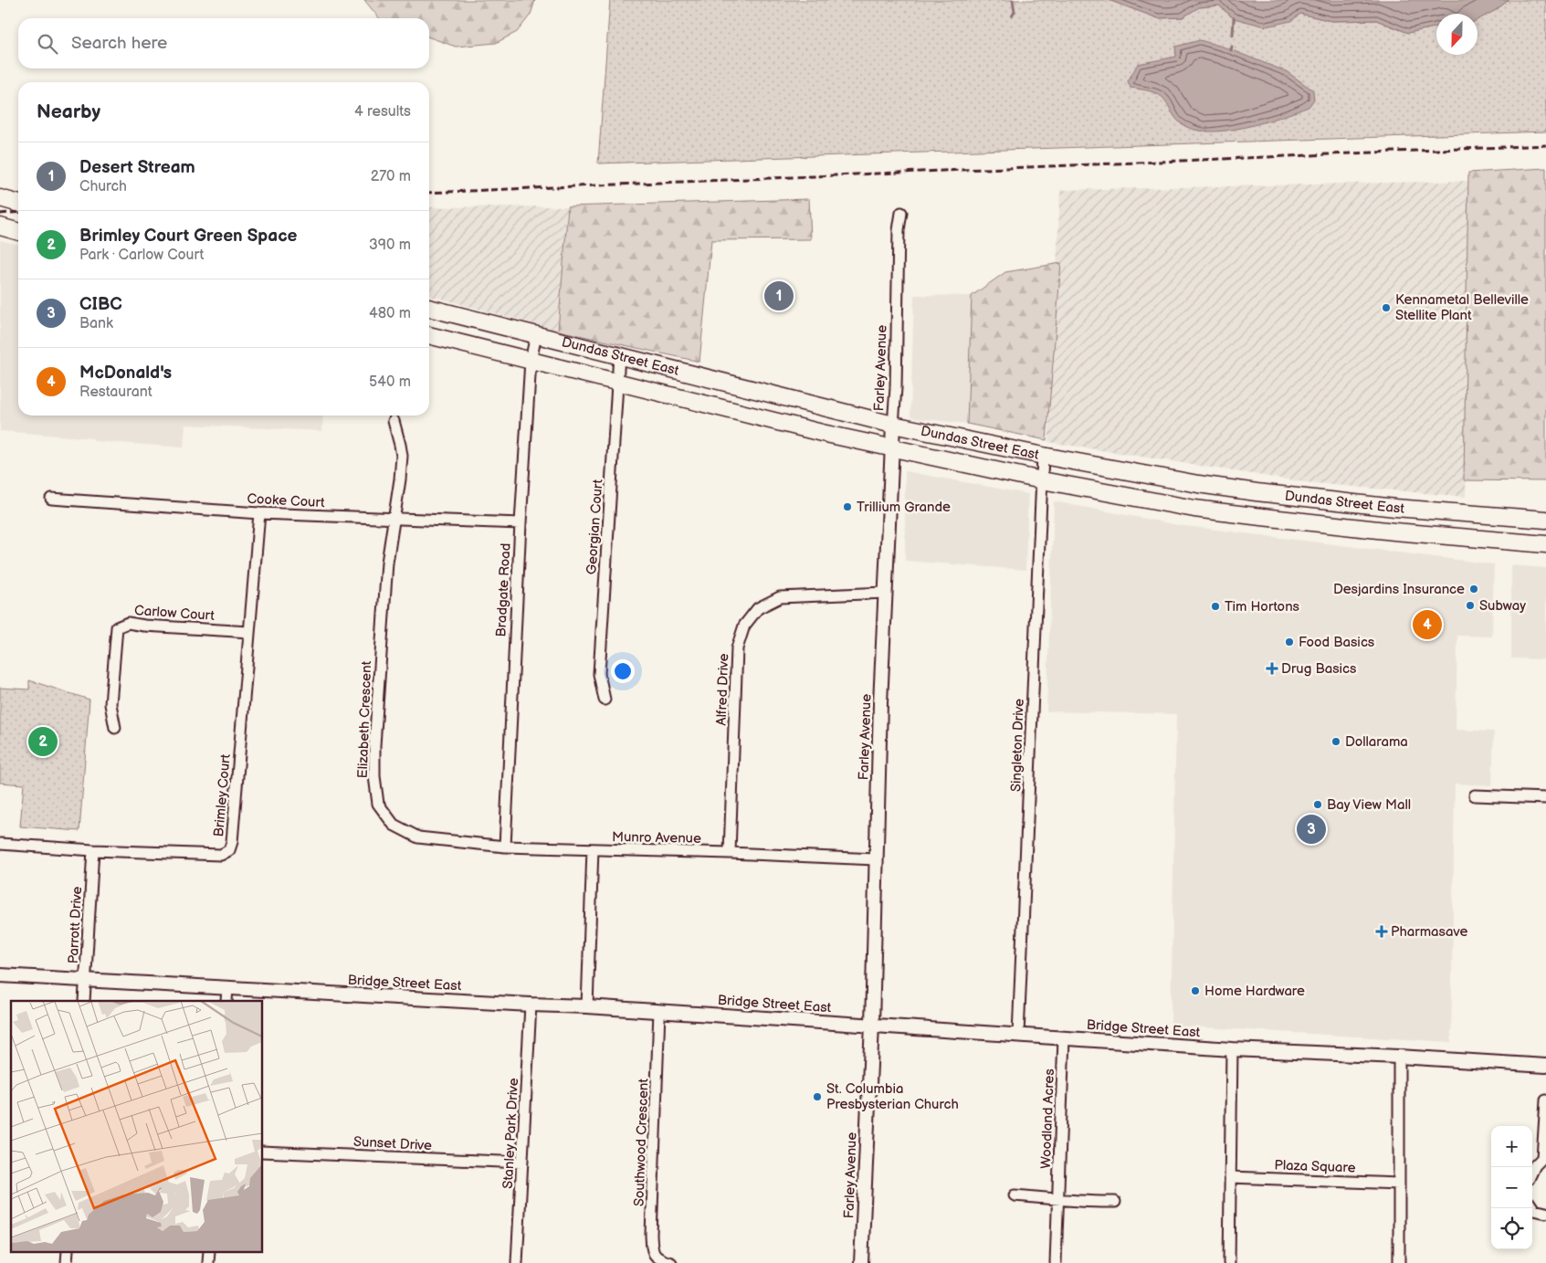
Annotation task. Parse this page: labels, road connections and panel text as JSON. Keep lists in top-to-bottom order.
{
  "streets": {
    "main road": ["Dundas Street East"],
    "street": [
      "Farley Avenue",
      "Cooke Court",
      "Georgian Court",
      "Bradgate Road",
      "Carlow Court",
      "Alfred Drive",
      "Elizabeth Crescent",
      "Singleton Drive",
      "Brimley Court",
      "Munro Avenue",
      "Parrott Drive",
      "Bridge Street East",
      "Woodland Acres",
      "Stanley Park Drive",
      "Southwood Crescent",
      "Sunset Drive",
      "Plaza Square"
    ]
  },
  "crossings": [
    ["Dundas Street East", "Farley Avenue"],
    ["Dundas Street East", "Georgian Court"],
    ["Dundas Street East", "Bradgate Road"],
    ["Dundas Street East", "Singleton Drive"],
    ["Farley Avenue", "Alfred Drive"],
    ["Farley Avenue", "Munro Avenue"],
    ["Farley Avenue", "Bridge Street East"],
    ["Cooke Court", "Bradgate Road"],
    ["Cooke Court", "Elizabeth Crescent"],
    ["Cooke Court", "Brimley Court"],
    ["Bradgate Road", "Elizabeth Crescent"],
    ["Carlow Court", "Brimley Court"],
    ["Alfred Drive", "Munro Avenue"],
    ["Elizabeth Crescent", "Munro Avenue"],
    ["Singleton Drive", "Bridge Street East"],
    ["Brimley Court", "Parrott Drive"],
    ["Munro Avenue", "Bridge Street East"],
    ["Parrott Drive", "Bridge Street East"],
    ["Bridge Street East", "Woodland Acres"],
    ["Bridge Street East", "Stanley Park Drive"],
    ["Bridge Street East", "Southwood Crescent"],
    ["Stanley Park Drive", "Sunset Drive"]
  ],
  "places": {
    "other": [
      "Kennametal Belleville Stellite Plant",
      "Trillium Grande",
      "Desjardins Insurance",
      "Subway",
      "Tim Hortons",
      "Food Basics",
      "Dollarama",
      "Bay View Mall",
      "Home Hardware",
      "St. Columbia Presbysterian Church"
    ],
    "health": ["Drug Basics", "Pharmasave"]
  },
  "north": "bottom",
  "page": {
    "search": "Search here",
    "heading": ["Nearby", "4 results"],
    "list": [
      {
        "mark": "1",
        "name": "Desert Stream",
        "note": "Church",
        "value": "270 m"
      },
      {
        "mark": "2",
        "name": "Brimley Court Green Space",
        "note": "Park · Carlow Court",
        "value": "390 m"
      },
      {
        "mark": "3",
        "name": "CIBC",
        "note": "Bank",
        "value": "480 m"
      },
      {
        "mark": "4",
        "name": "McDonald's",
        "note": "Restaurant",
        "value": "540 m"
      }
    ],
    "pins": [
      "1",
      "4",
      "2",
      "3"
    ],
    "map_buttons": ["+", "−"]
  }
}
